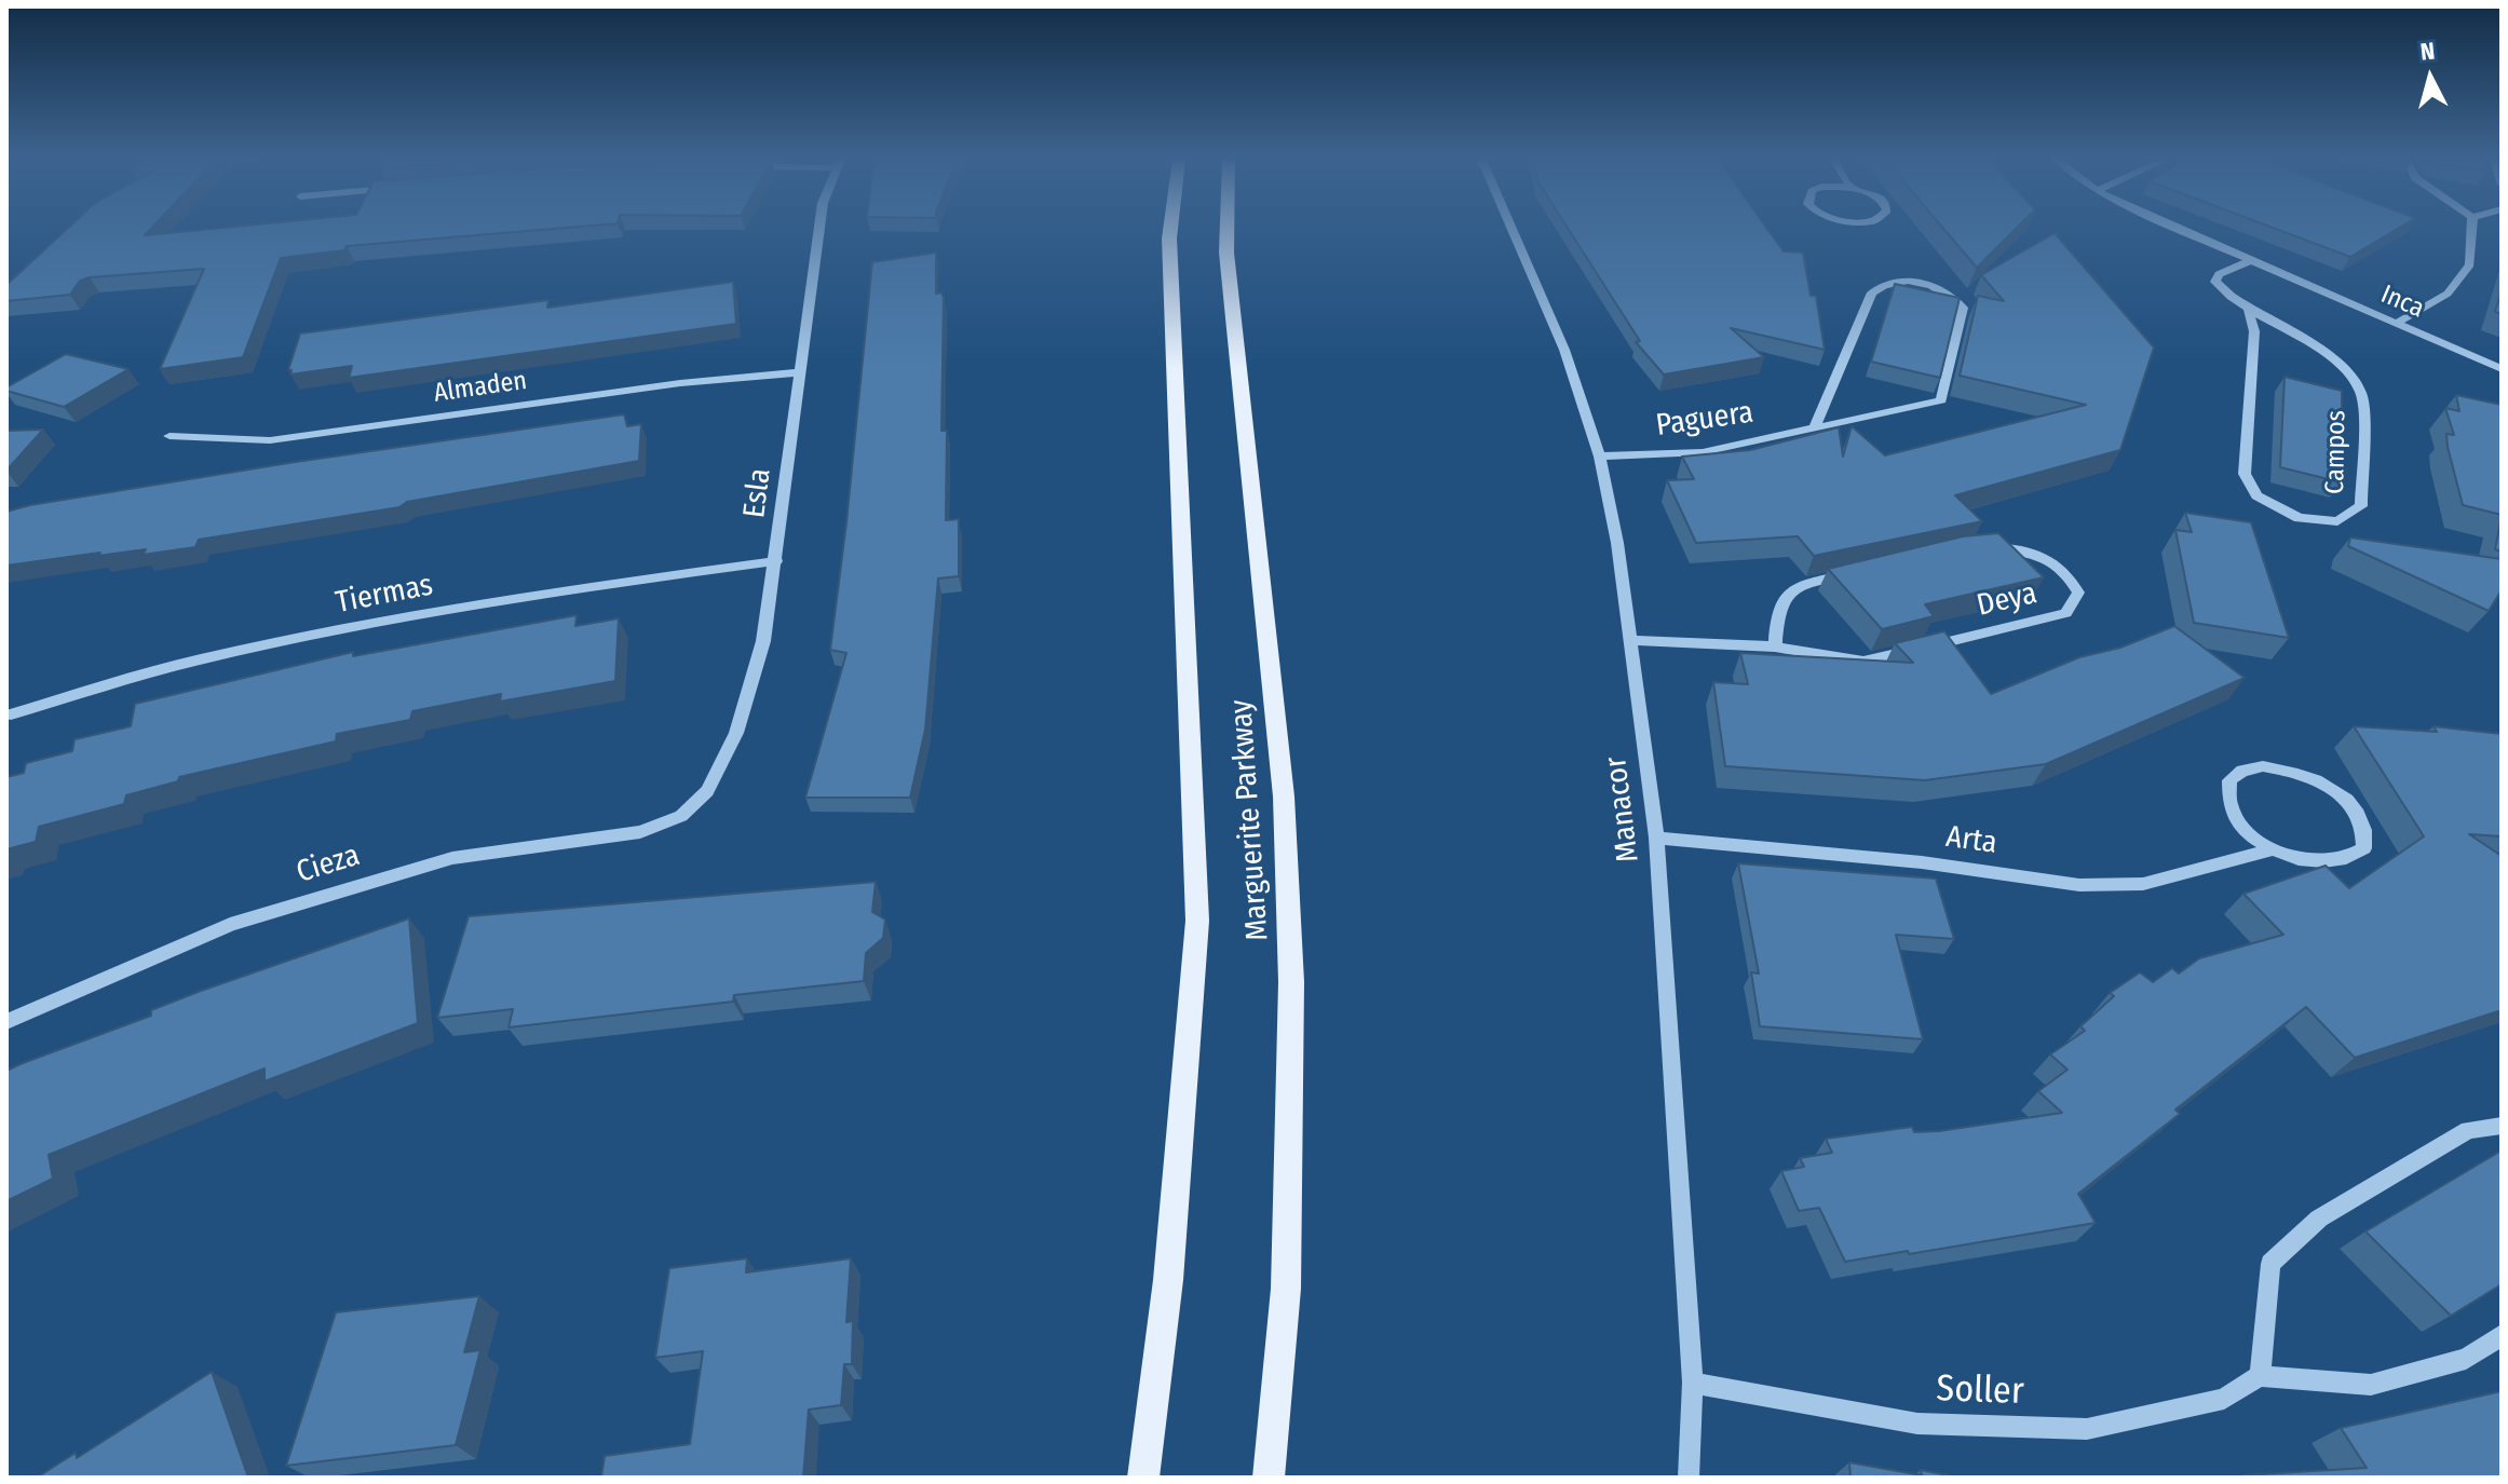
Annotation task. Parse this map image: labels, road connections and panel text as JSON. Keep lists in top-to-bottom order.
{
  "streets": {
    "main road": ["Marguerite Parkway"],
    "street": [
      "Inca",
      "Almaden",
      "Paguera",
      "Campos",
      "Esla",
      "Tiermas",
      "Deya",
      "Manacor",
      "Arta",
      "Cieza",
      "Soller"
    ]
  },
  "crossings": [
    ["Inca", "Campos"],
    ["Almaden", "Esla"],
    ["Paguera", "Manacor"],
    ["Esla", "Tiermas"],
    ["Esla", "Cieza"],
    ["Deya", "Manacor"],
    ["Manacor", "Arta"],
    ["Manacor", "Soller"]
  ],
  "north": "top"
}
